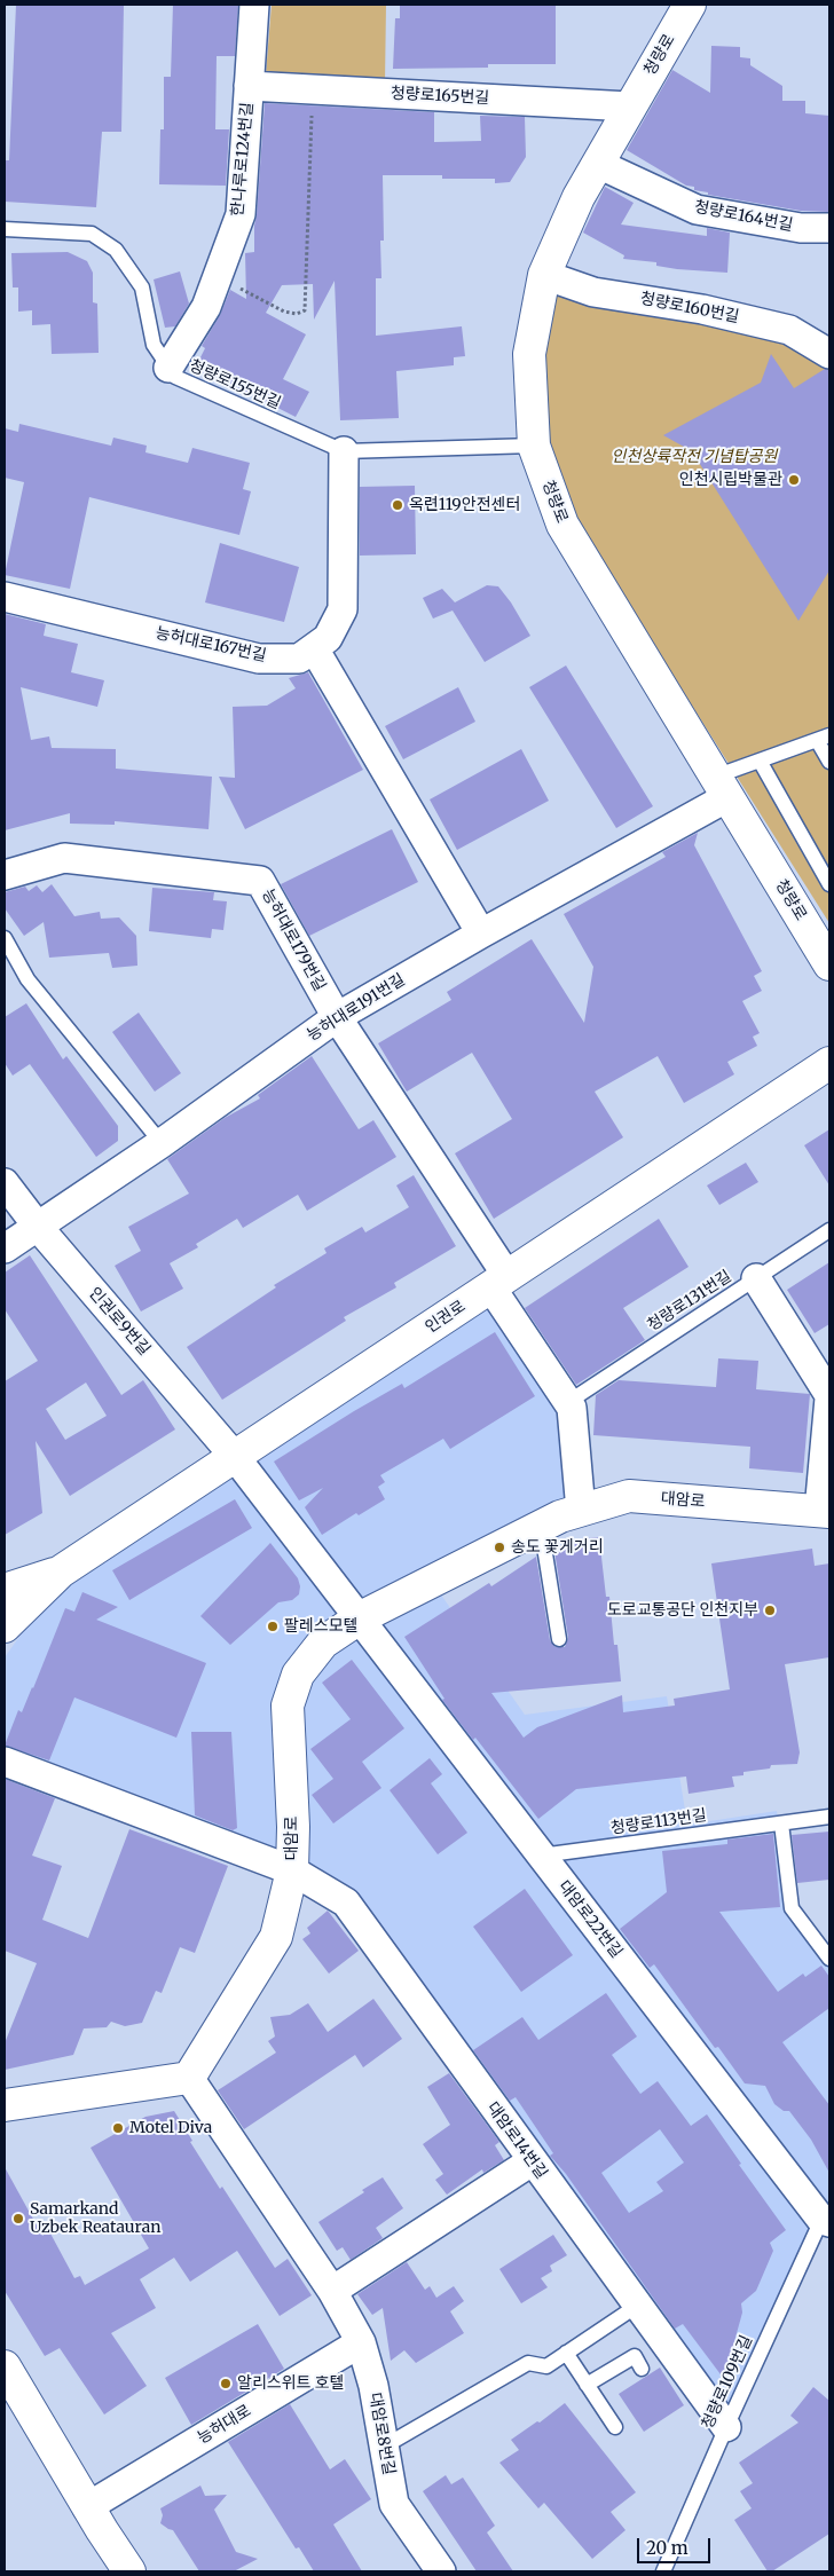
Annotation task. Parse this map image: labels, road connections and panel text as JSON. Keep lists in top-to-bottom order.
{
  "streets": {
    "street": [
      "청량로",
      "청량로165번길",
      "한나루로124번길",
      "청량로164번길",
      "청량로160번길",
      "능허대로167번길",
      "능허대로179번길",
      "능허대로191번길",
      "인권로",
      "인권로9번길",
      "대암로",
      "대암로22번길",
      "대암로14번길",
      "능허대로",
      "대암로8번길"
    ],
    "lane": [
      "청량로155번길",
      "청량로131번길",
      "청량로113번길",
      "청량로109번길"
    ]
  },
  "crossings": [
    ["청량로", "청량로165번길"],
    ["청량로", "청량로164번길"],
    ["청량로", "청량로160번길"],
    ["청량로", "청량로155번길"],
    ["청량로", "능허대로191번길"],
    ["청량로165번길", "한나루로124번길"],
    ["한나루로124번길", "청량로155번길"],
    ["청량로155번길", "능허대로167번길"],
    ["능허대로179번길", "능허대로191번길"],
    ["능허대로179번길", "청량로131번길"],
    ["능허대로179번길", "인권로"],
    ["능허대로191번길", "인권로9번길"],
    ["인권로", "인권로9번길"],
    ["인권로9번길", "대암로"],
    ["인권로9번길", "대암로22번길"],
    ["대암로", "대암로22번길"],
    ["대암로", "대암로14번길"],
    ["대암로", "대암로8번길"],
    ["청량로113번길", "대암로22번길"],
    ["대암로22번길", "청량로109번길"],
    ["대암로14번길", "청량로109번길"],
    ["능허대로", "대암로8번길"]
  ],
  "parks": ["인천상륙작전 기념탑공원"],
  "places": [
    "인천시립박물관",
    "옥련119안전센터",
    "송도 꽃게거리",
    "도로교통공단 인천지부",
    "팔레스모텔",
    "Motel Diva",
    "Samarkand Uzbek Reatauran",
    "알리스위트 호텔"
  ],
  "scale_bar": "20 m"
}
